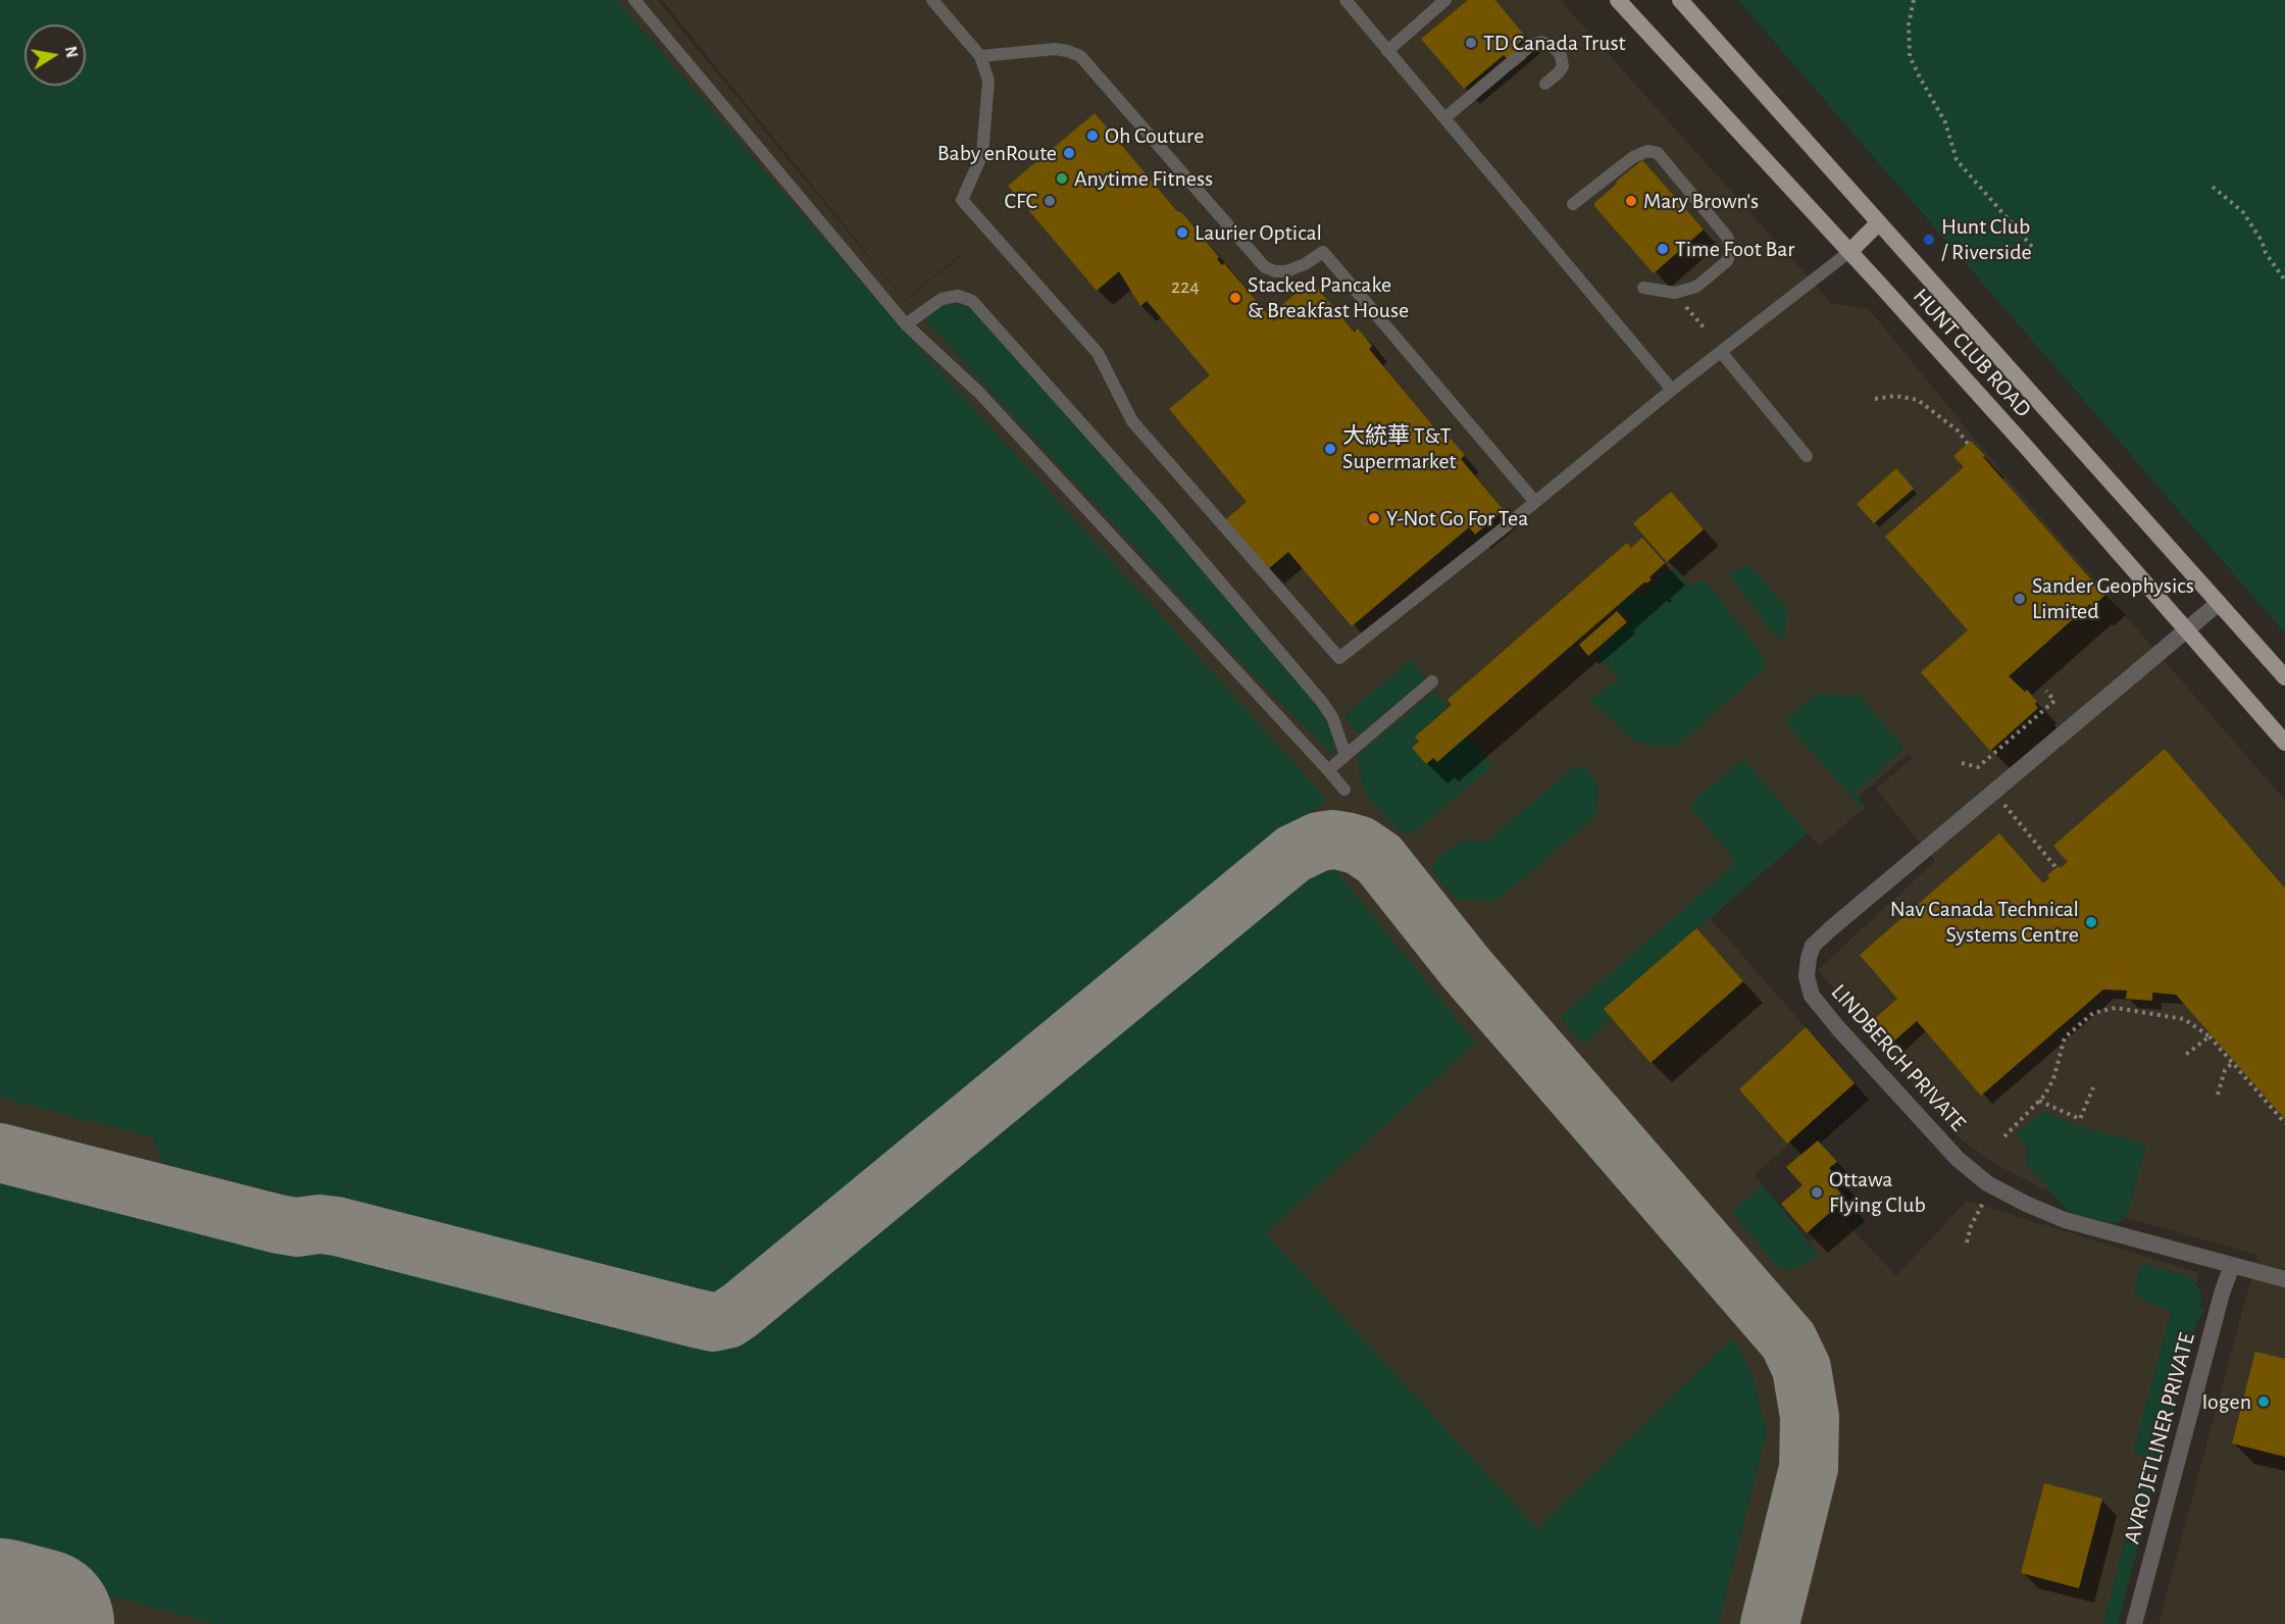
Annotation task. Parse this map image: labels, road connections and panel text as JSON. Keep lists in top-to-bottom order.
{
  "streets": {
    "main road": ["HUNT CLUB ROAD"],
    "street": ["LINDBERGH PRIVATE", "AVRO JETLINER PRIVATE"]
  },
  "crossings": [
    ["HUNT CLUB ROAD", "LINDBERGH PRIVATE"],
    ["LINDBERGH PRIVATE", "AVRO JETLINER PRIVATE"]
  ],
  "places": [
    "TD Canada Trust",
    "Oh Couture",
    "Baby enRoute",
    "Anytime Fitness",
    "CFC",
    "Mary Brown's",
    "Laurier Optical",
    "Hunt Club / Riverside",
    "Time Foot Bar",
    "Stacked Pancake & Breakfast House",
    "大統華 T&T Supermarket",
    "Y-Not Go For Tea",
    "Sander Geophysics Limited",
    "Nav Canada Technical Systems Centre",
    "Ottawa Flying Club",
    "Iogen"
  ],
  "house_numbers": ["224"],
  "north": "right"
}
